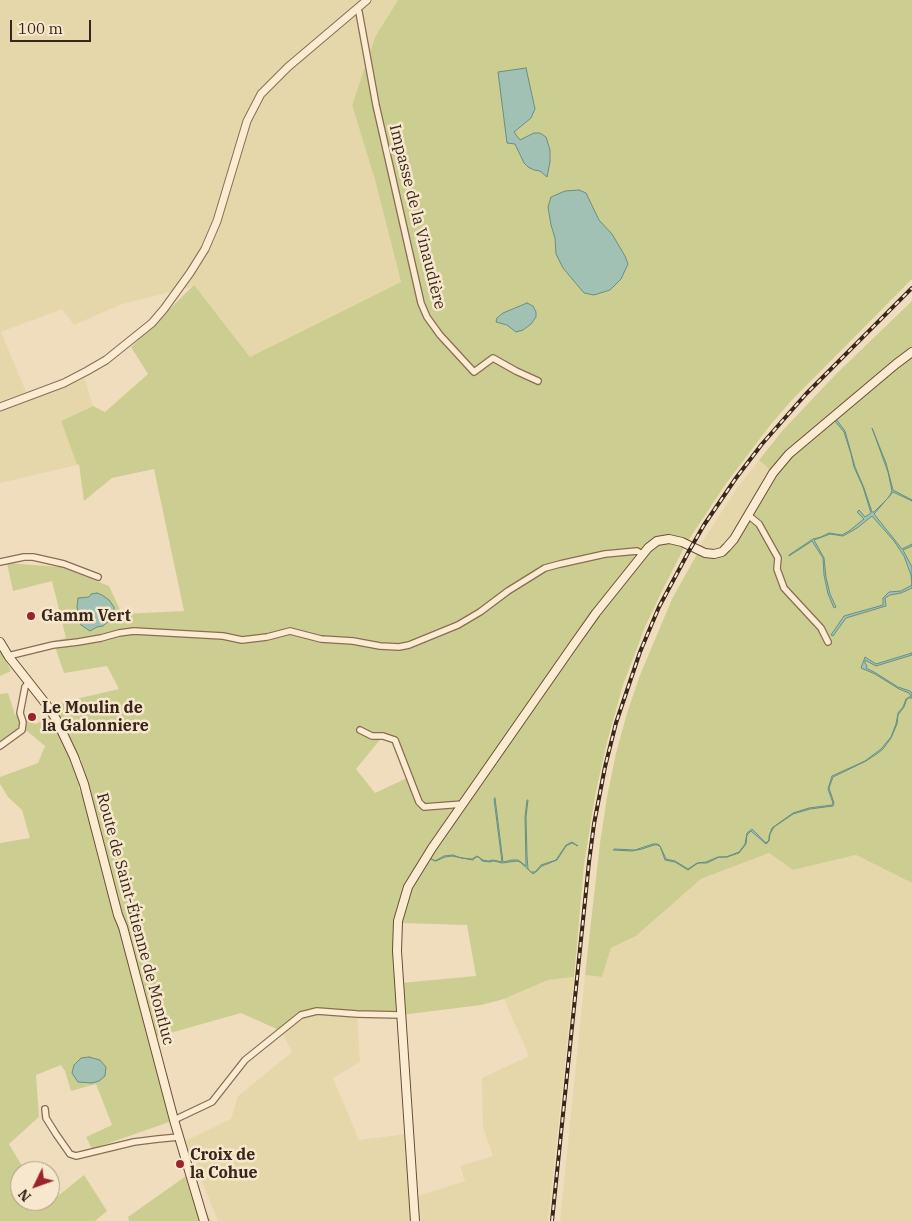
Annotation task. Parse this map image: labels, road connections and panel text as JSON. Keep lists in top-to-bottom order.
{
  "streets": {
    "main road": ["Route de Saint-Étienne de Montluc"],
    "street": ["Impasse de la Vinaudière"]
  },
  "places": ["Gamm Vert", "Le Moulin de la Galonniere", "Croix de la Cohue"],
  "scale_bar": "100 m",
  "north": "bottom left"
}
